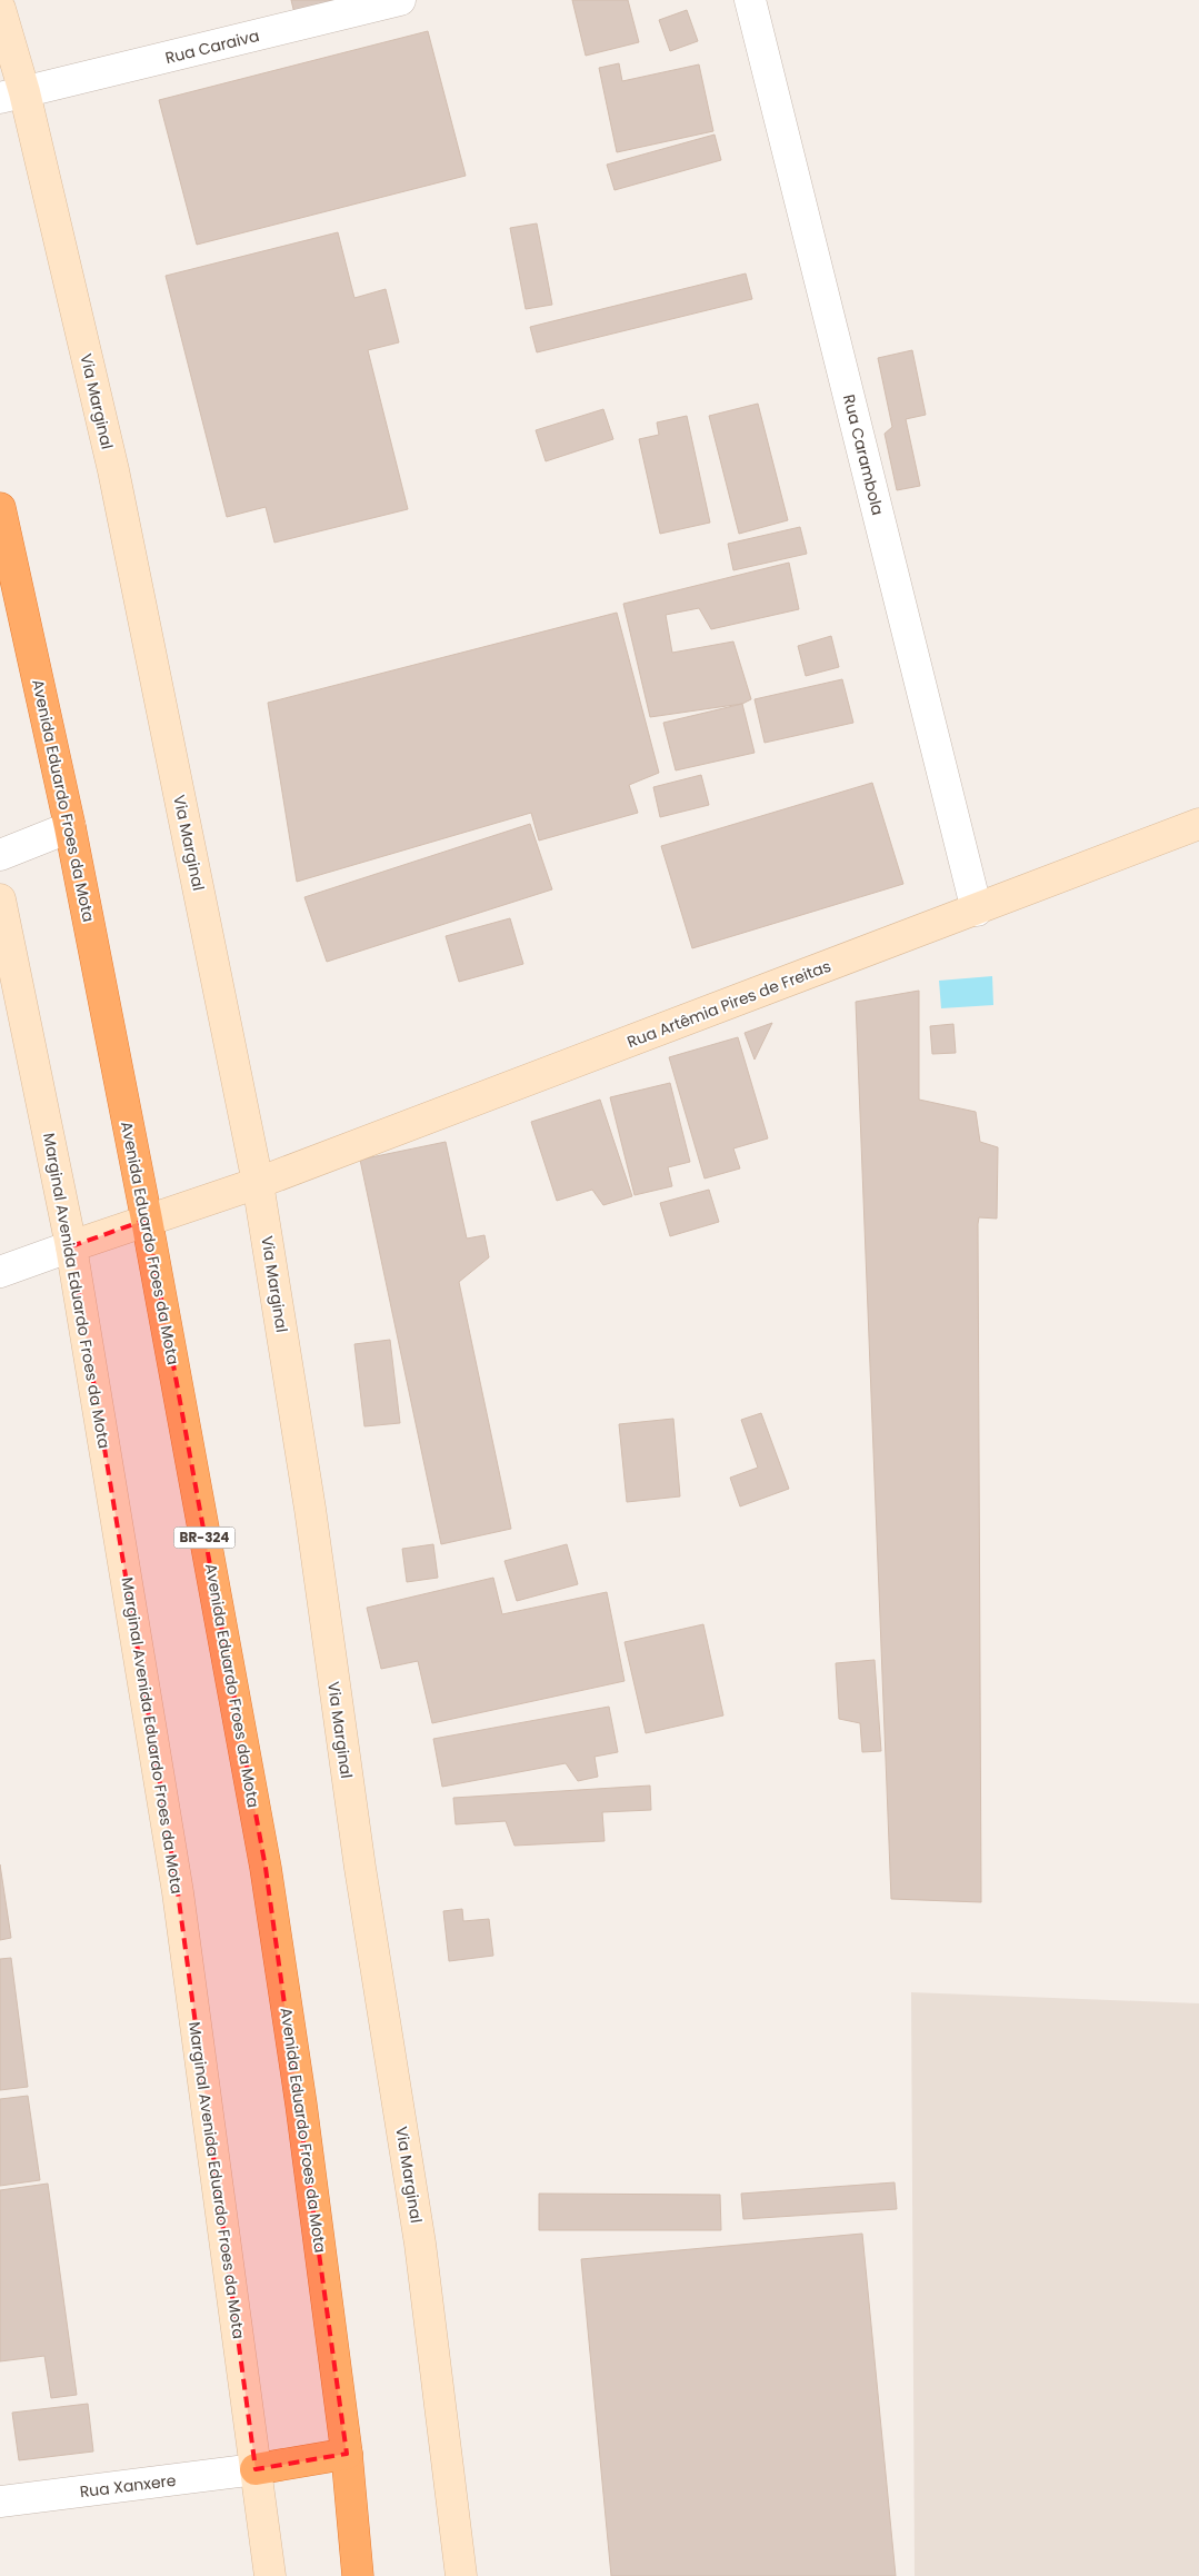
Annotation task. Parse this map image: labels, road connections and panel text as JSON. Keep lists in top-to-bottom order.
{
  "streets": {
    "highway": ["Avenida Eduardo Froes da Mota", "BR-324"],
    "street": [
      "Rua Caraiva",
      "Via Marginal",
      "Rua Carambola",
      "Rua Artêmia Pires de Freitas",
      "Marginal Avenida Eduardo Froes da Mota",
      "Rua Xanxere"
    ]
  },
  "crossings": [
    ["Rua Caraiva", "Via Marginal"],
    ["Via Marginal", "Rua Artêmia Pires de Freitas"],
    ["Rua Carambola", "Rua Artêmia Pires de Freitas"],
    ["Avenida Eduardo Froes da Mota", "Rua Artêmia Pires de Freitas"],
    ["Rua Artêmia Pires de Freitas", "Marginal Avenida Eduardo Froes da Mota"],
    ["Marginal Avenida Eduardo Froes da Mota", "Rua Xanxere"]
  ]
}
